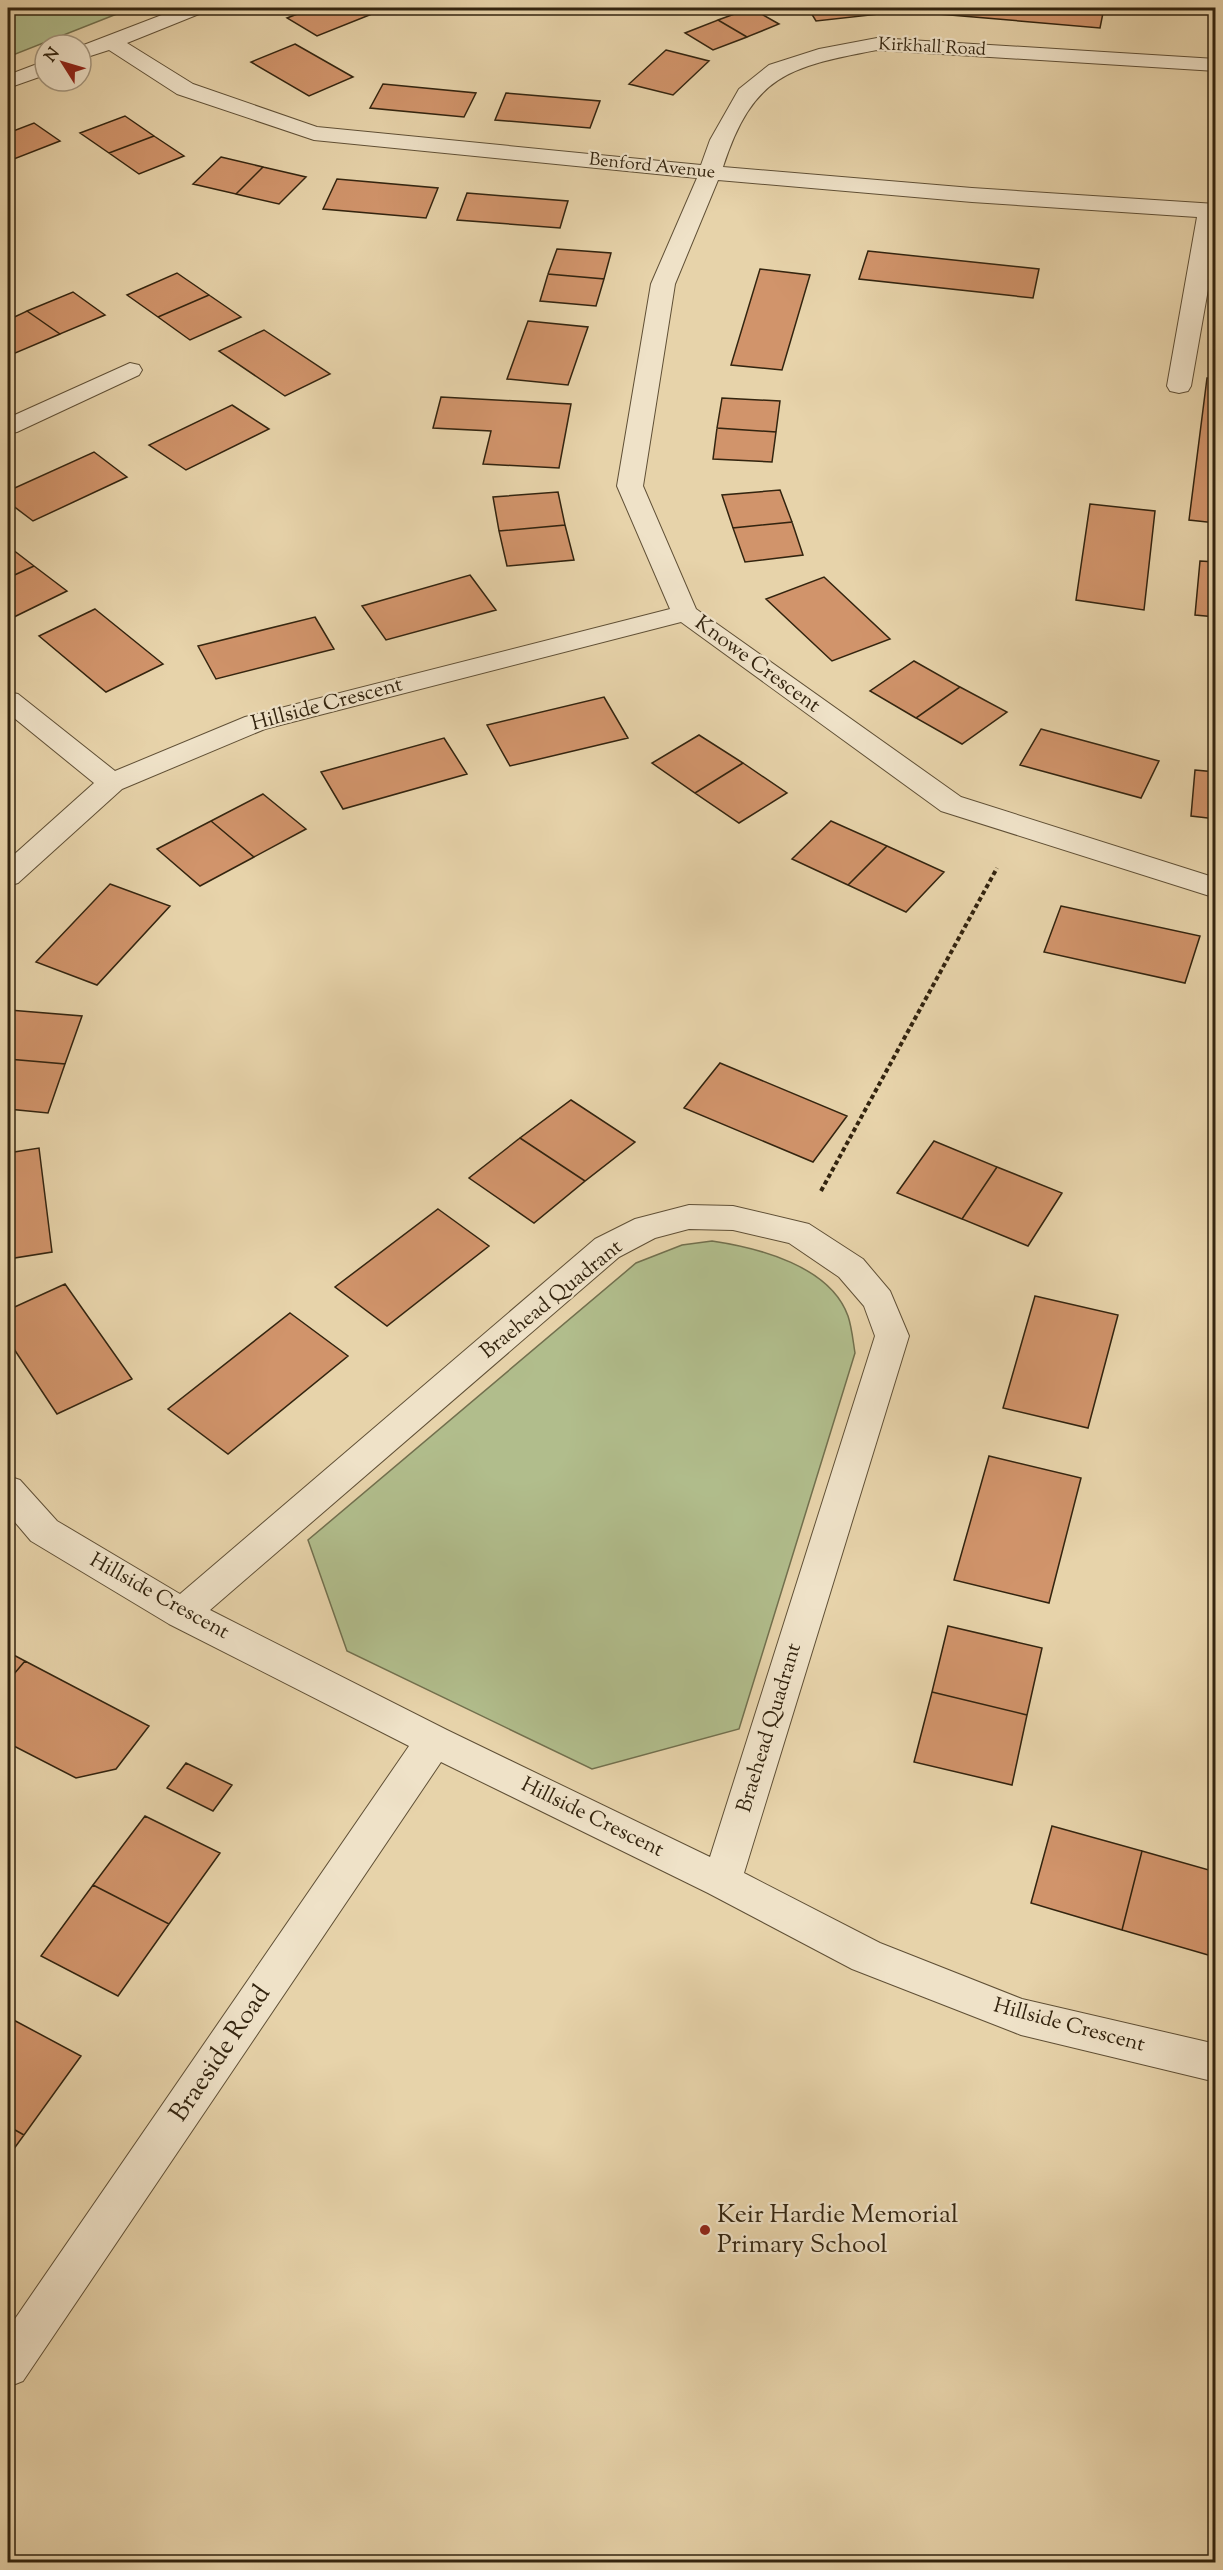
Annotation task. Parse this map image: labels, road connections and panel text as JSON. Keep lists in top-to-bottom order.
{
  "streets": {
    "street": [
      "Kirkhall Road",
      "Benford Avenue",
      "Knowe Crescent",
      "Hillside Crescent",
      "Braehead Quadrant",
      "Braeside Road"
    ]
  },
  "crossings": [
    ["Kirkhall Road", "Benford Avenue"],
    ["Kirkhall Road", "Knowe Crescent"],
    ["Benford Avenue", "Knowe Crescent"],
    ["Knowe Crescent", "Hillside Crescent"],
    ["Hillside Crescent", "Braehead Quadrant"],
    ["Hillside Crescent", "Braeside Road"]
  ],
  "places": ["Keir Hardie Memorial Primary School"],
  "north": "top left"
}
